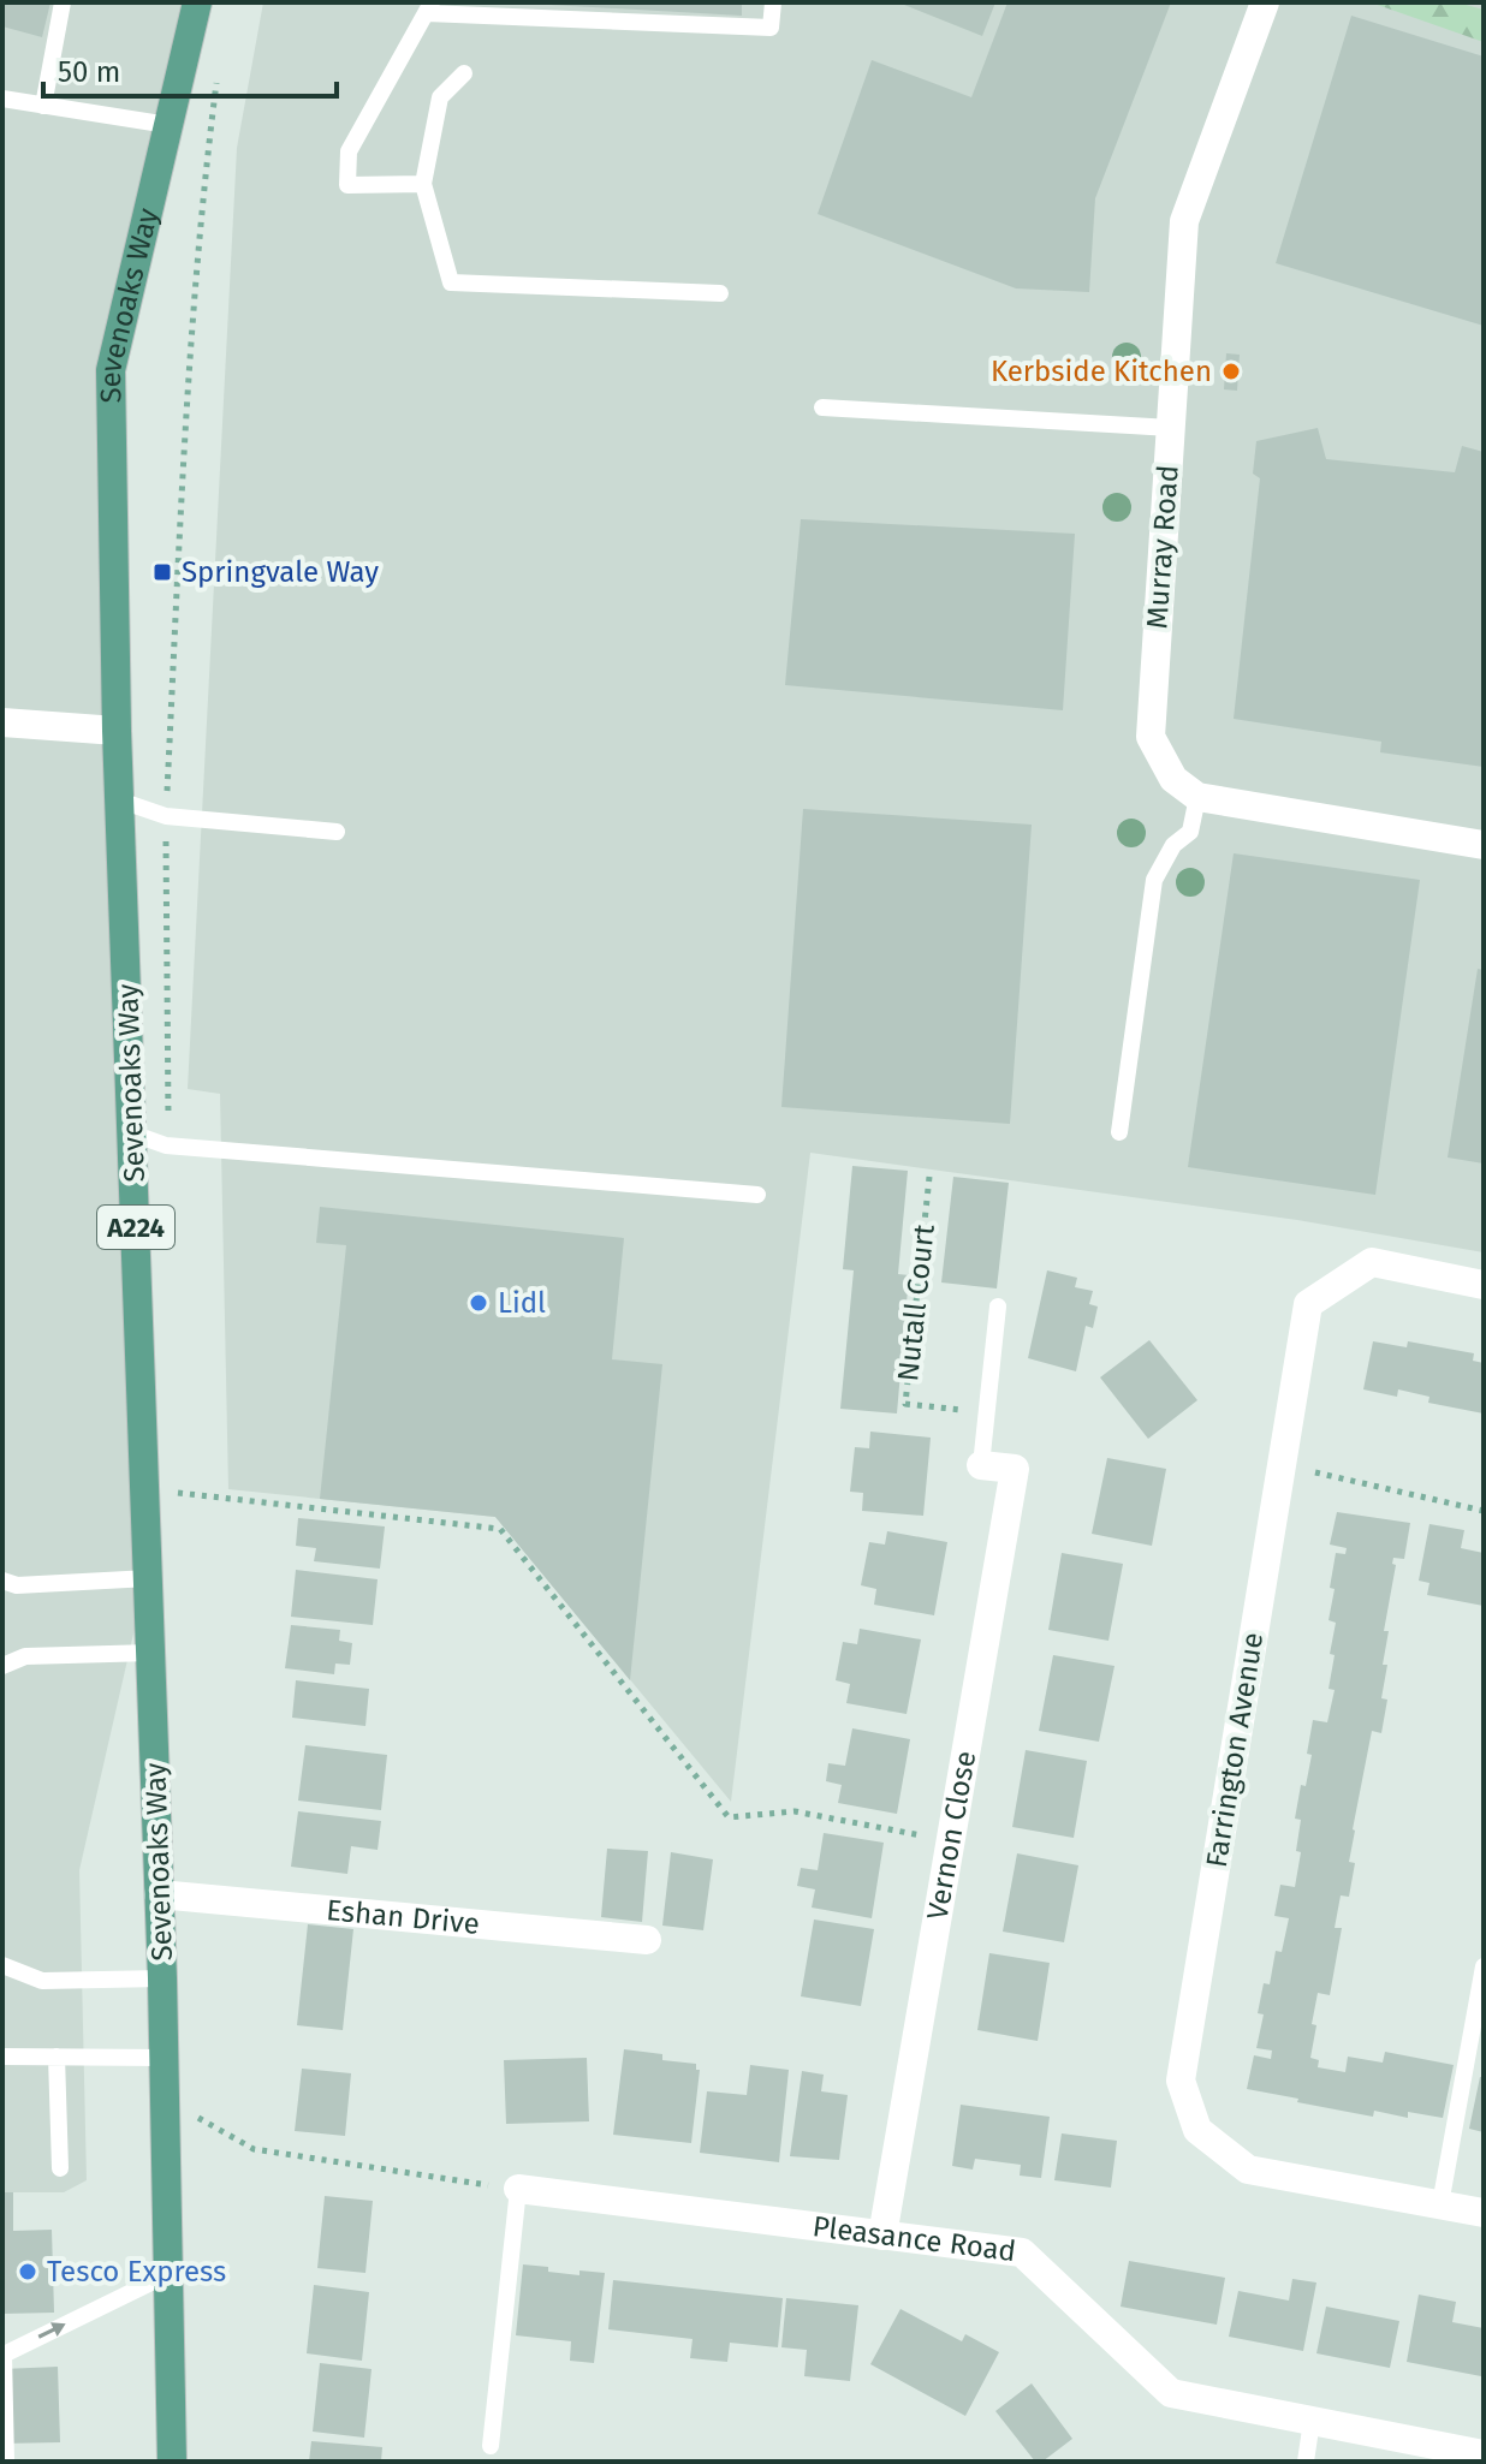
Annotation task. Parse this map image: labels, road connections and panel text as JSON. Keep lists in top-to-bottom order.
{
  "streets": {
    "main road": ["Sevenoaks Way", "A224"],
    "street": [
      "Murray Road",
      "Farrington Avenue",
      "Vernon Close",
      "Eshan Drive",
      "Pleasance Road"
    ],
    "path": ["Nutall Court"]
  },
  "crossings": [
    ["Sevenoaks Way", "Eshan Drive"],
    ["Vernon Close", "Pleasance Road"]
  ],
  "places": {
    "other": ["Kerbside Kitchen", "Lidl", "Tesco Express"],
    "transit": ["Springvale Way"]
  },
  "scale_bar": "50 m"
}
